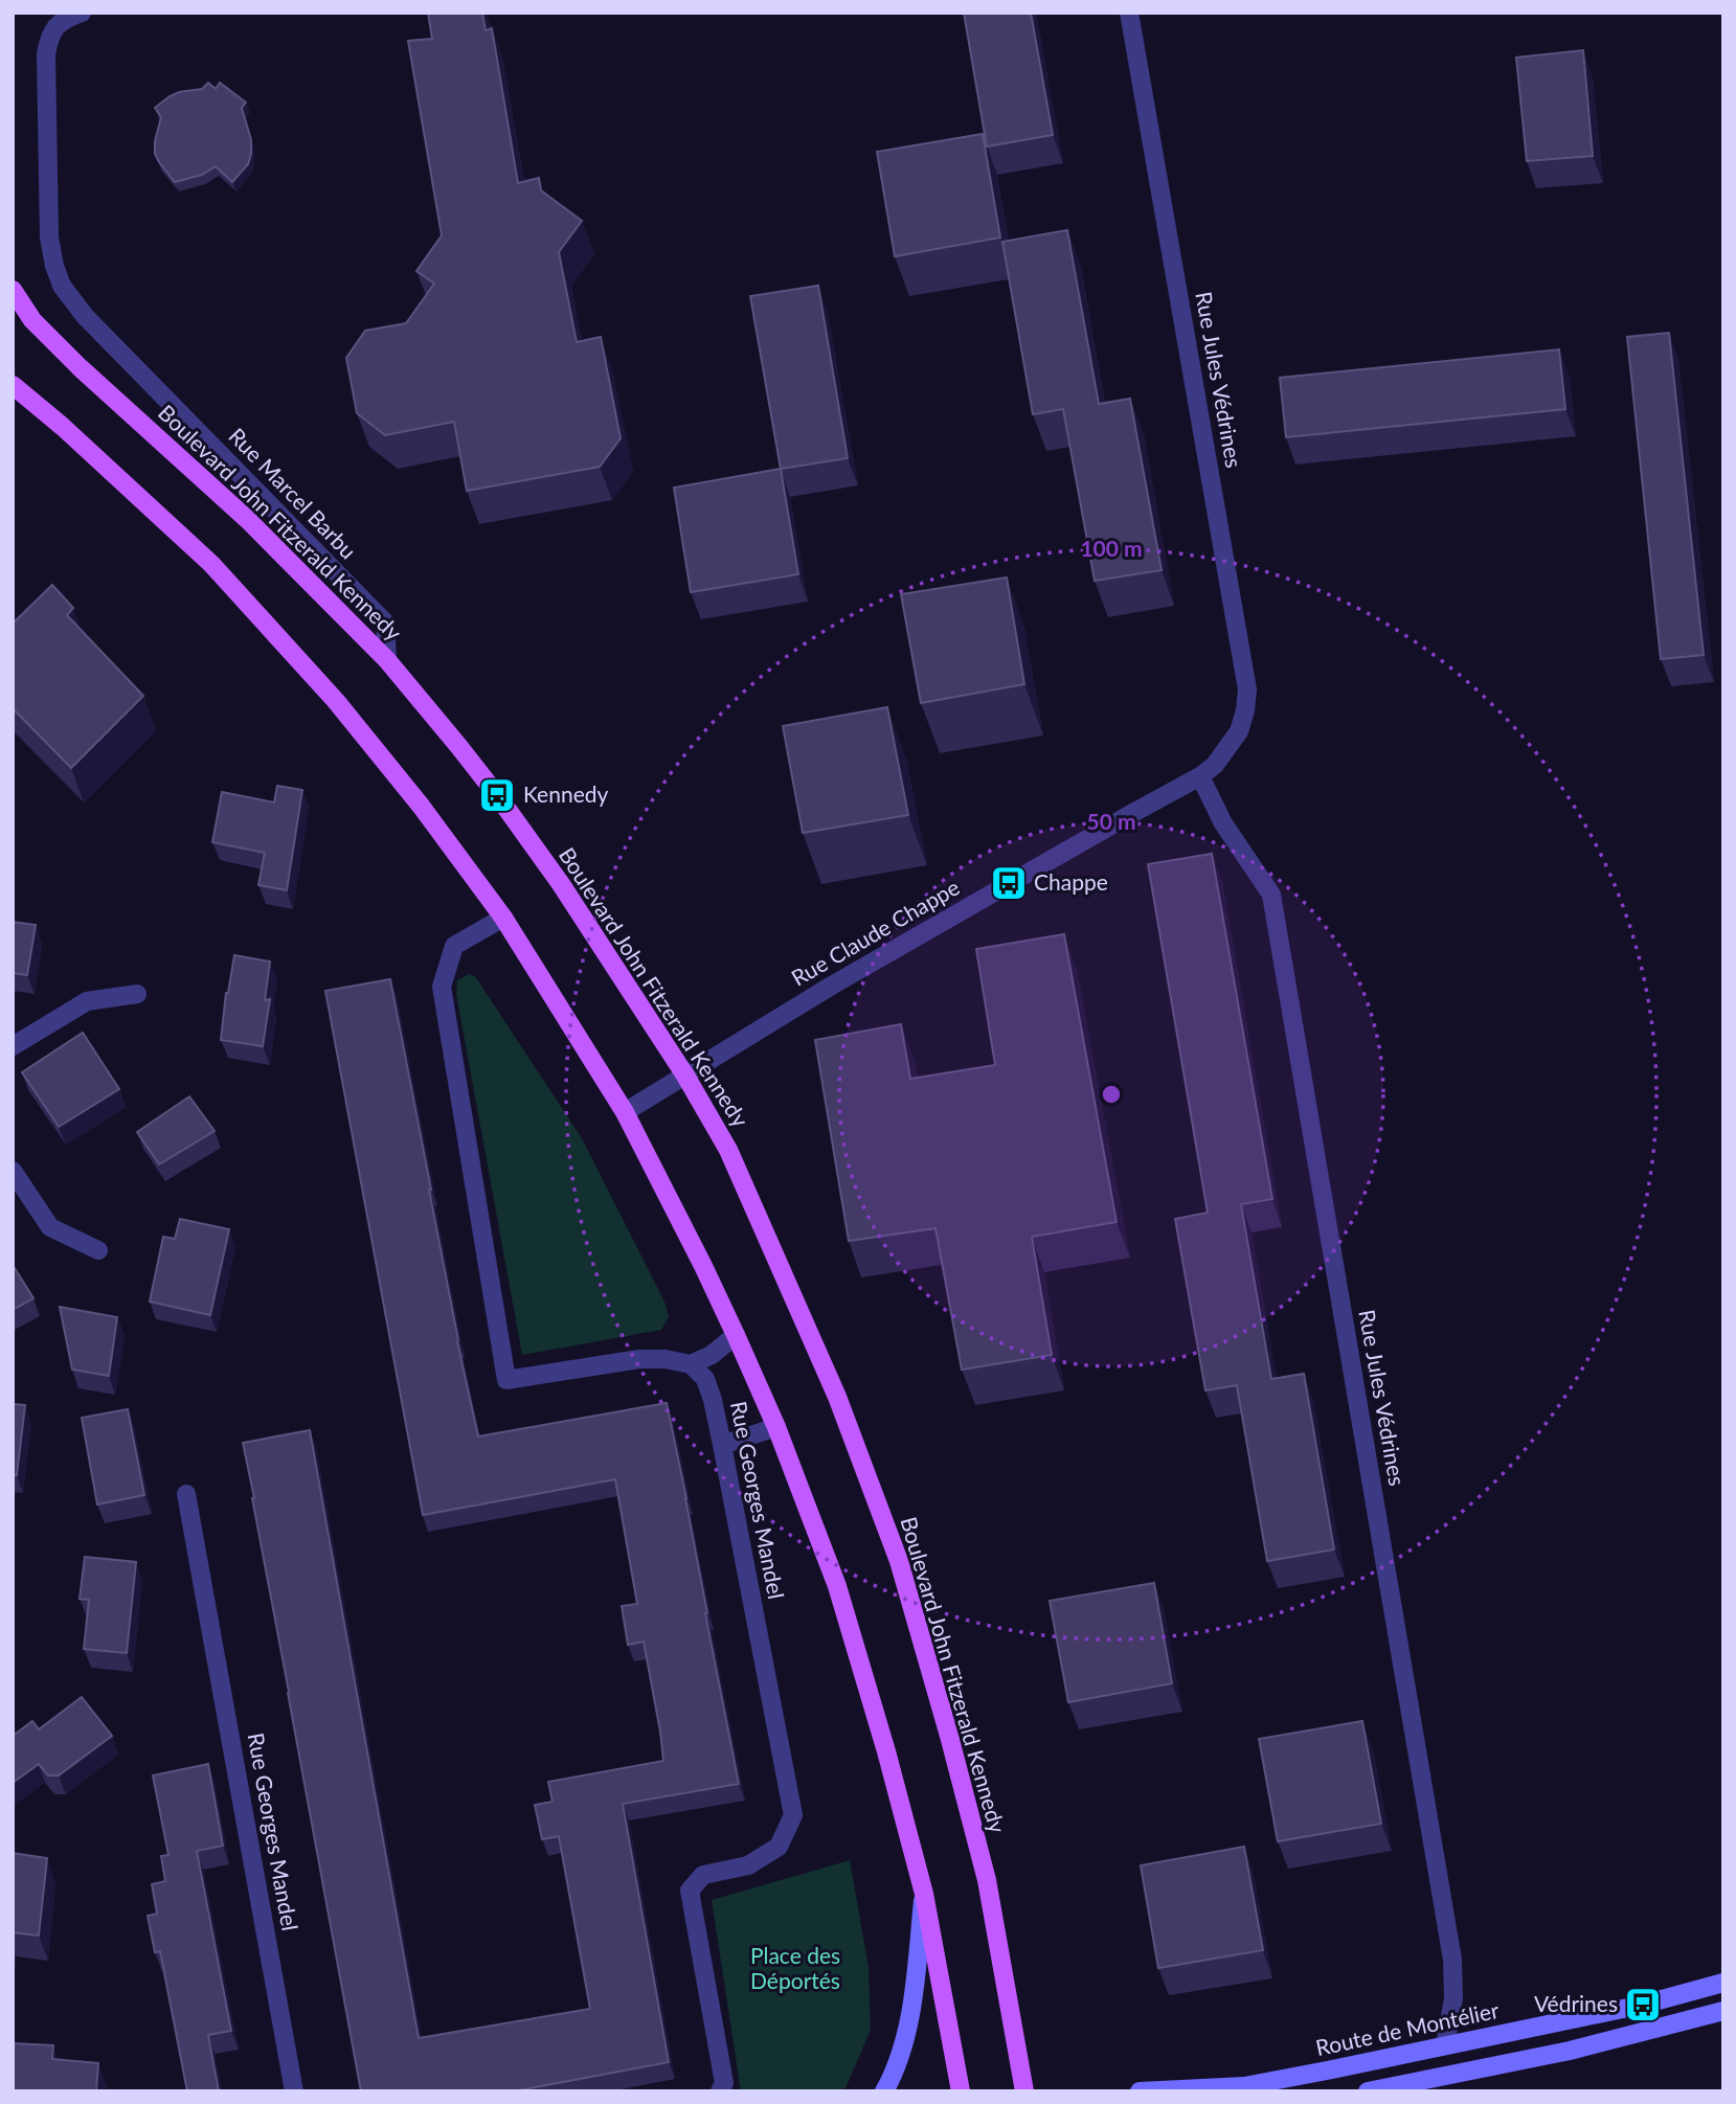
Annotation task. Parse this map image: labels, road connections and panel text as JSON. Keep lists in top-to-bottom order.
{
  "streets": {
    "main road": ["Boulevard John Fitzerald Kennedy", "Route de Montélier"],
    "street": [
      "Rue Jules Védrines",
      "Rue Marcel Barbu",
      "Rue Claude Chappe",
      "Rue Georges Mandel"
    ]
  },
  "crossings": [
    ["Rue Jules Védrines", "Rue Claude Chappe"],
    ["Rue Jules Védrines", "Route de Montélier"],
    ["Rue Marcel Barbu", "Boulevard John Fitzerald Kennedy"],
    ["Boulevard John Fitzerald Kennedy", "Rue Claude Chappe"]
  ],
  "parks": ["Place des Déportés"],
  "places": {
    "bus stop": ["Kennedy", "Chappe", "Védrines"]
  },
  "rings": ["100 m", "50 m"]
}
